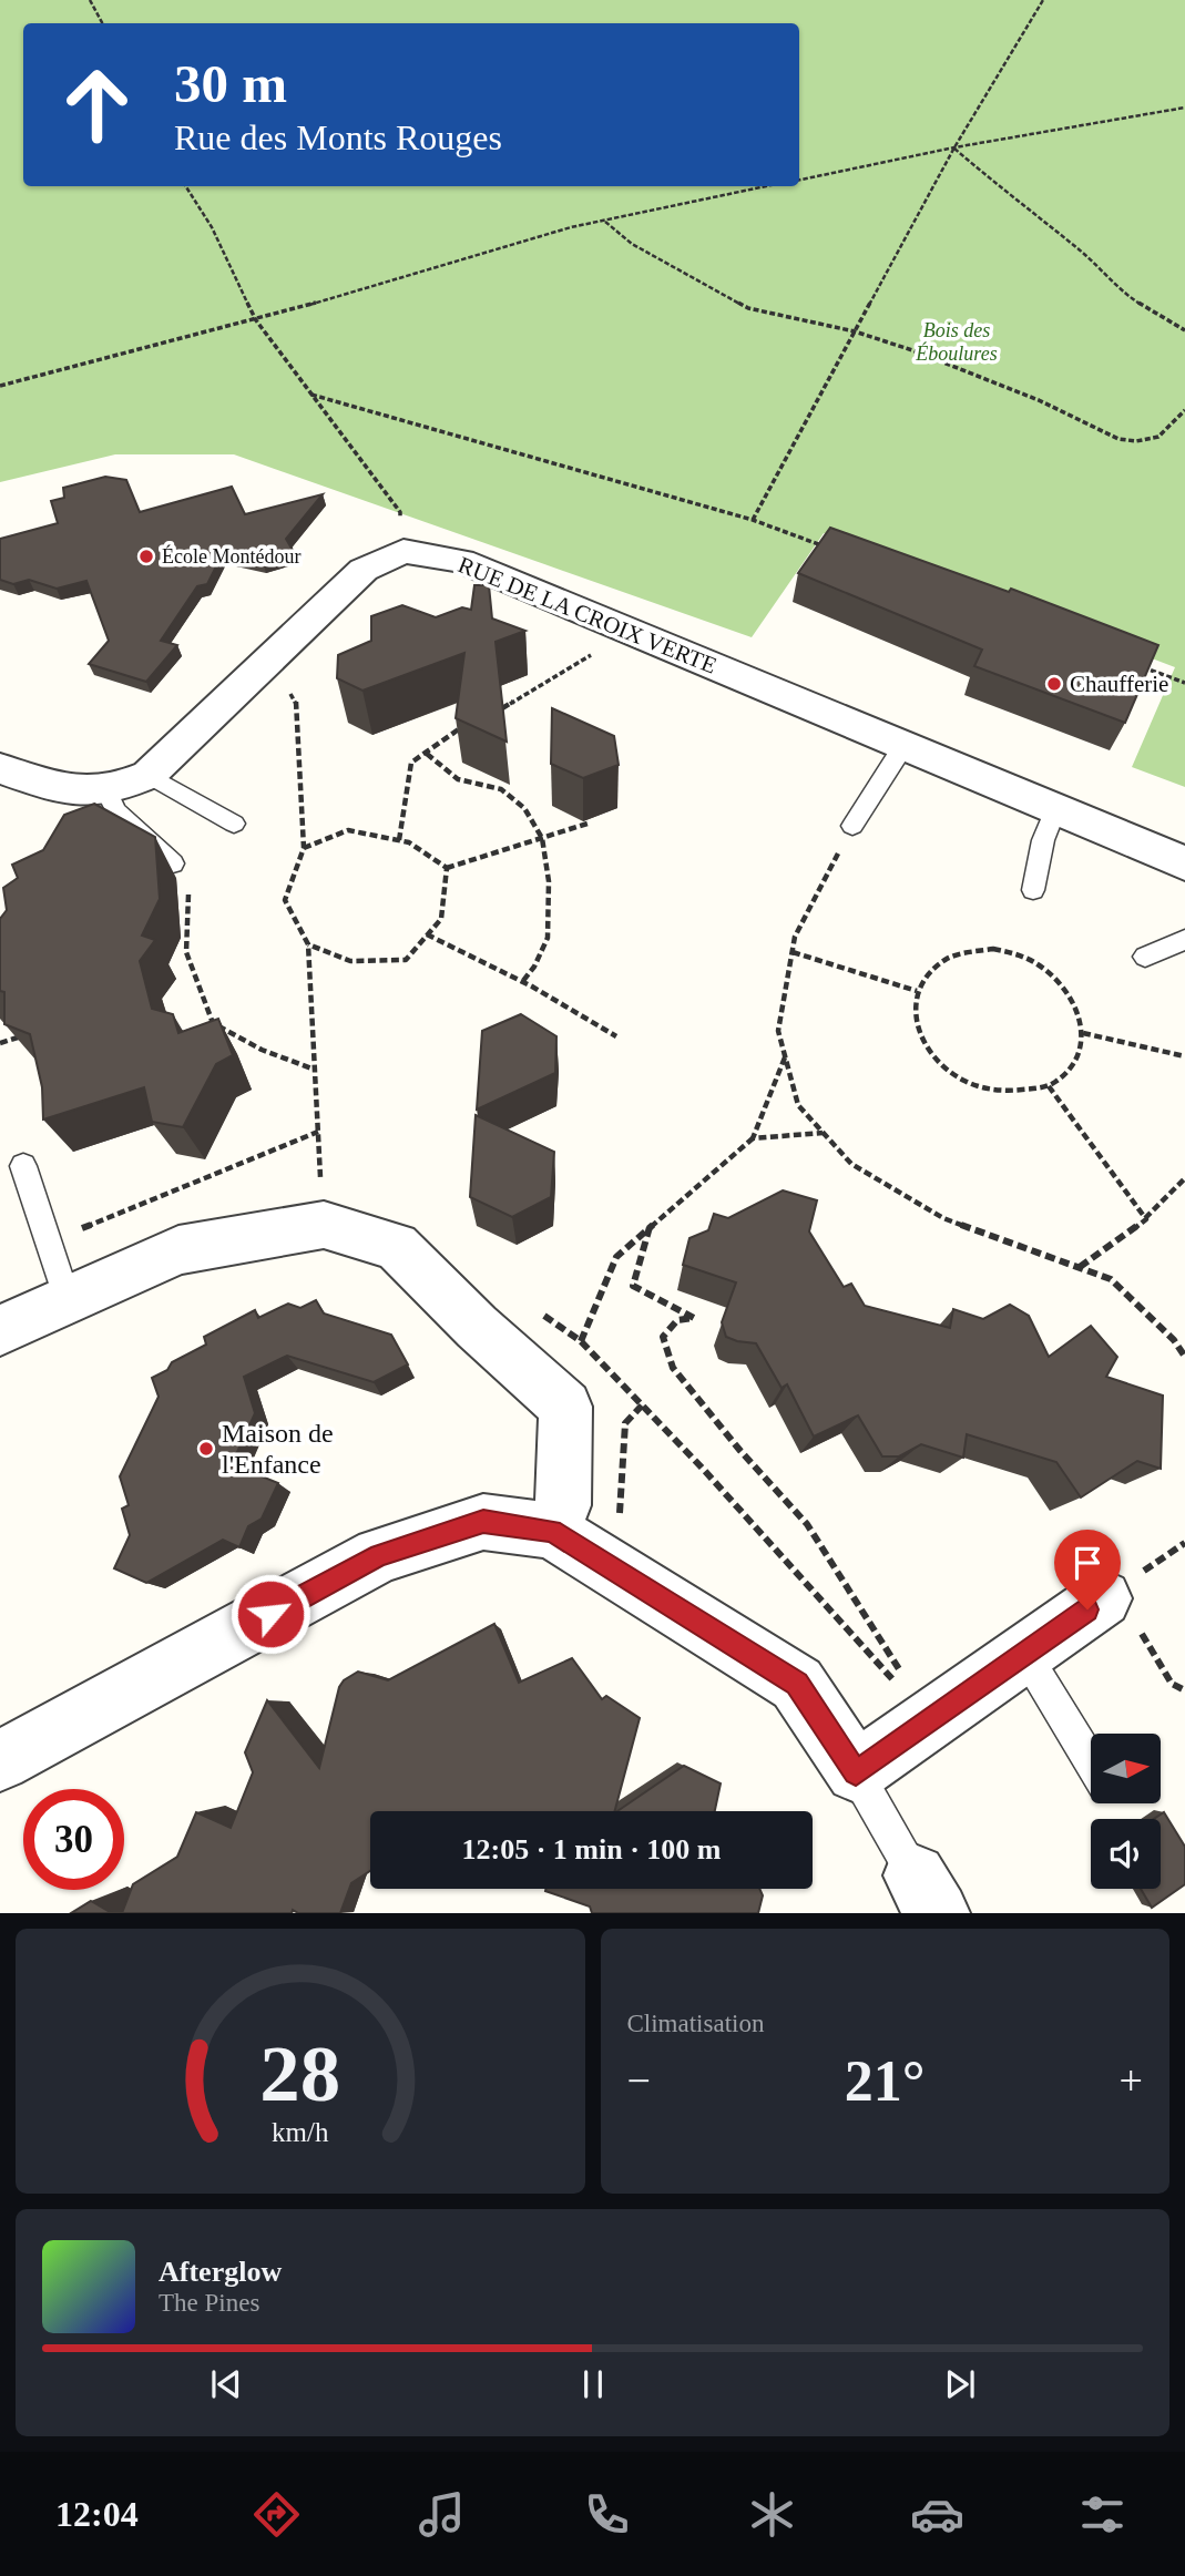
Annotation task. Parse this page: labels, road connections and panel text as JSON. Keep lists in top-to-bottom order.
{
  "streets": {
    "street": ["RUE DE LA CROIX VERTE"]
  },
  "parks": ["Bois des Éboulures"],
  "places": ["École Montédour", "Chaufferie", "Maison de l'Enfance"],
  "north": "right",
  "page": {
    "turn": ["30 m", "Rue des Monts Rouges"],
    "limit": "30",
    "trip": "12:05 · 1 min · 100 m",
    "tile": "Climatisation",
    "heat": ["−", "21°", "+"],
    "song": ["Afterglow", "The Pines"],
    "tabs": "12:04",
    "gauge": ["28", "km/h"]
  }
}
